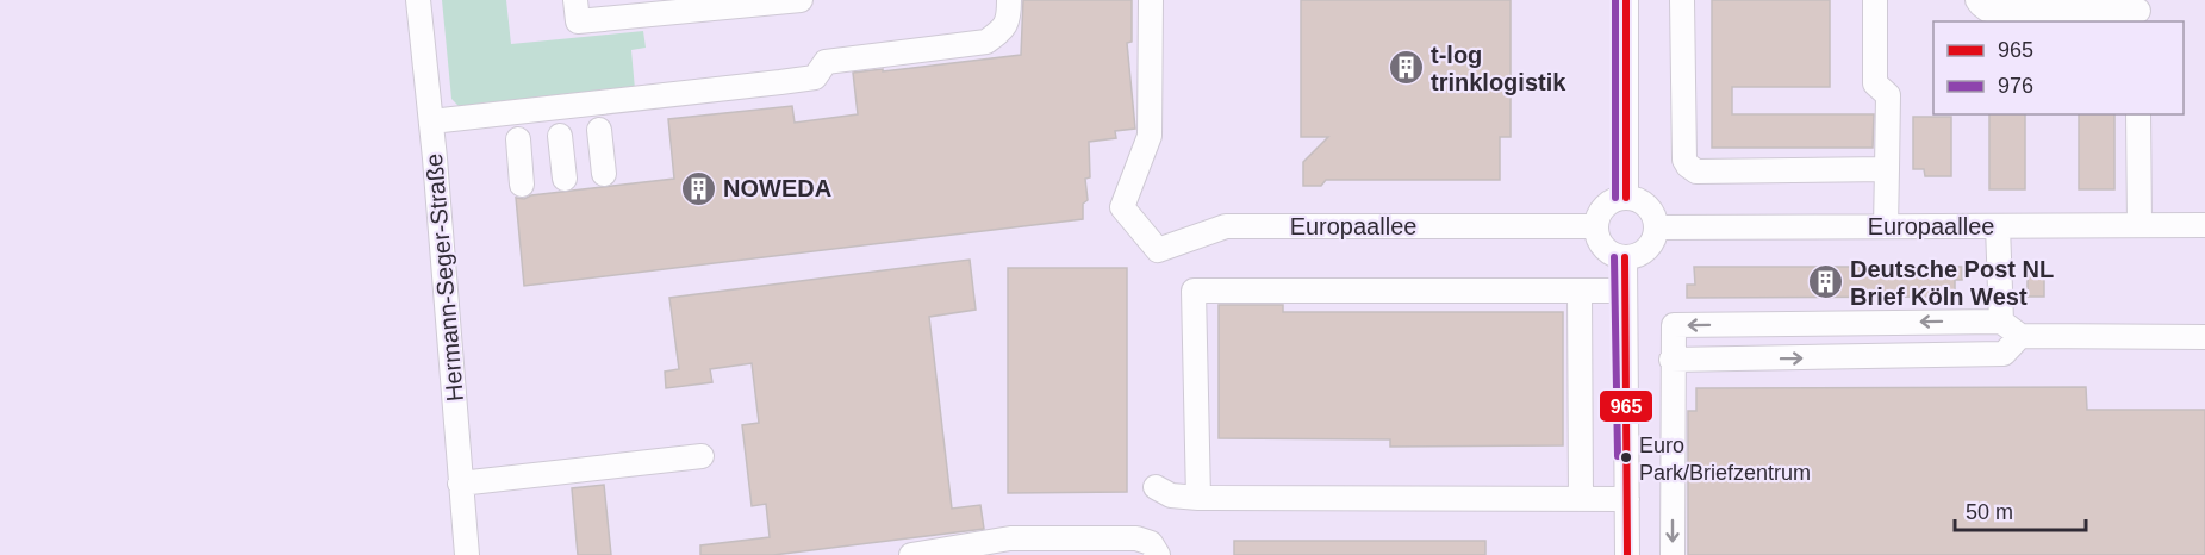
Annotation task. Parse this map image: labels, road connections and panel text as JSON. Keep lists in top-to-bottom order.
{
  "streets": {
    "street": ["Europaallee", "Hermann-Seger-Straße"]
  },
  "places": {
    "building": ["t-log trinklogistik", "NOWEDA", "Deutsche Post NL Brief Köln West"],
    "other": ["Euro Park/Briefzentrum"]
  },
  "lines": ["transit line 965", "transit line 976"],
  "legend": ["965", "976"],
  "scale_bar": "50 m"
}
